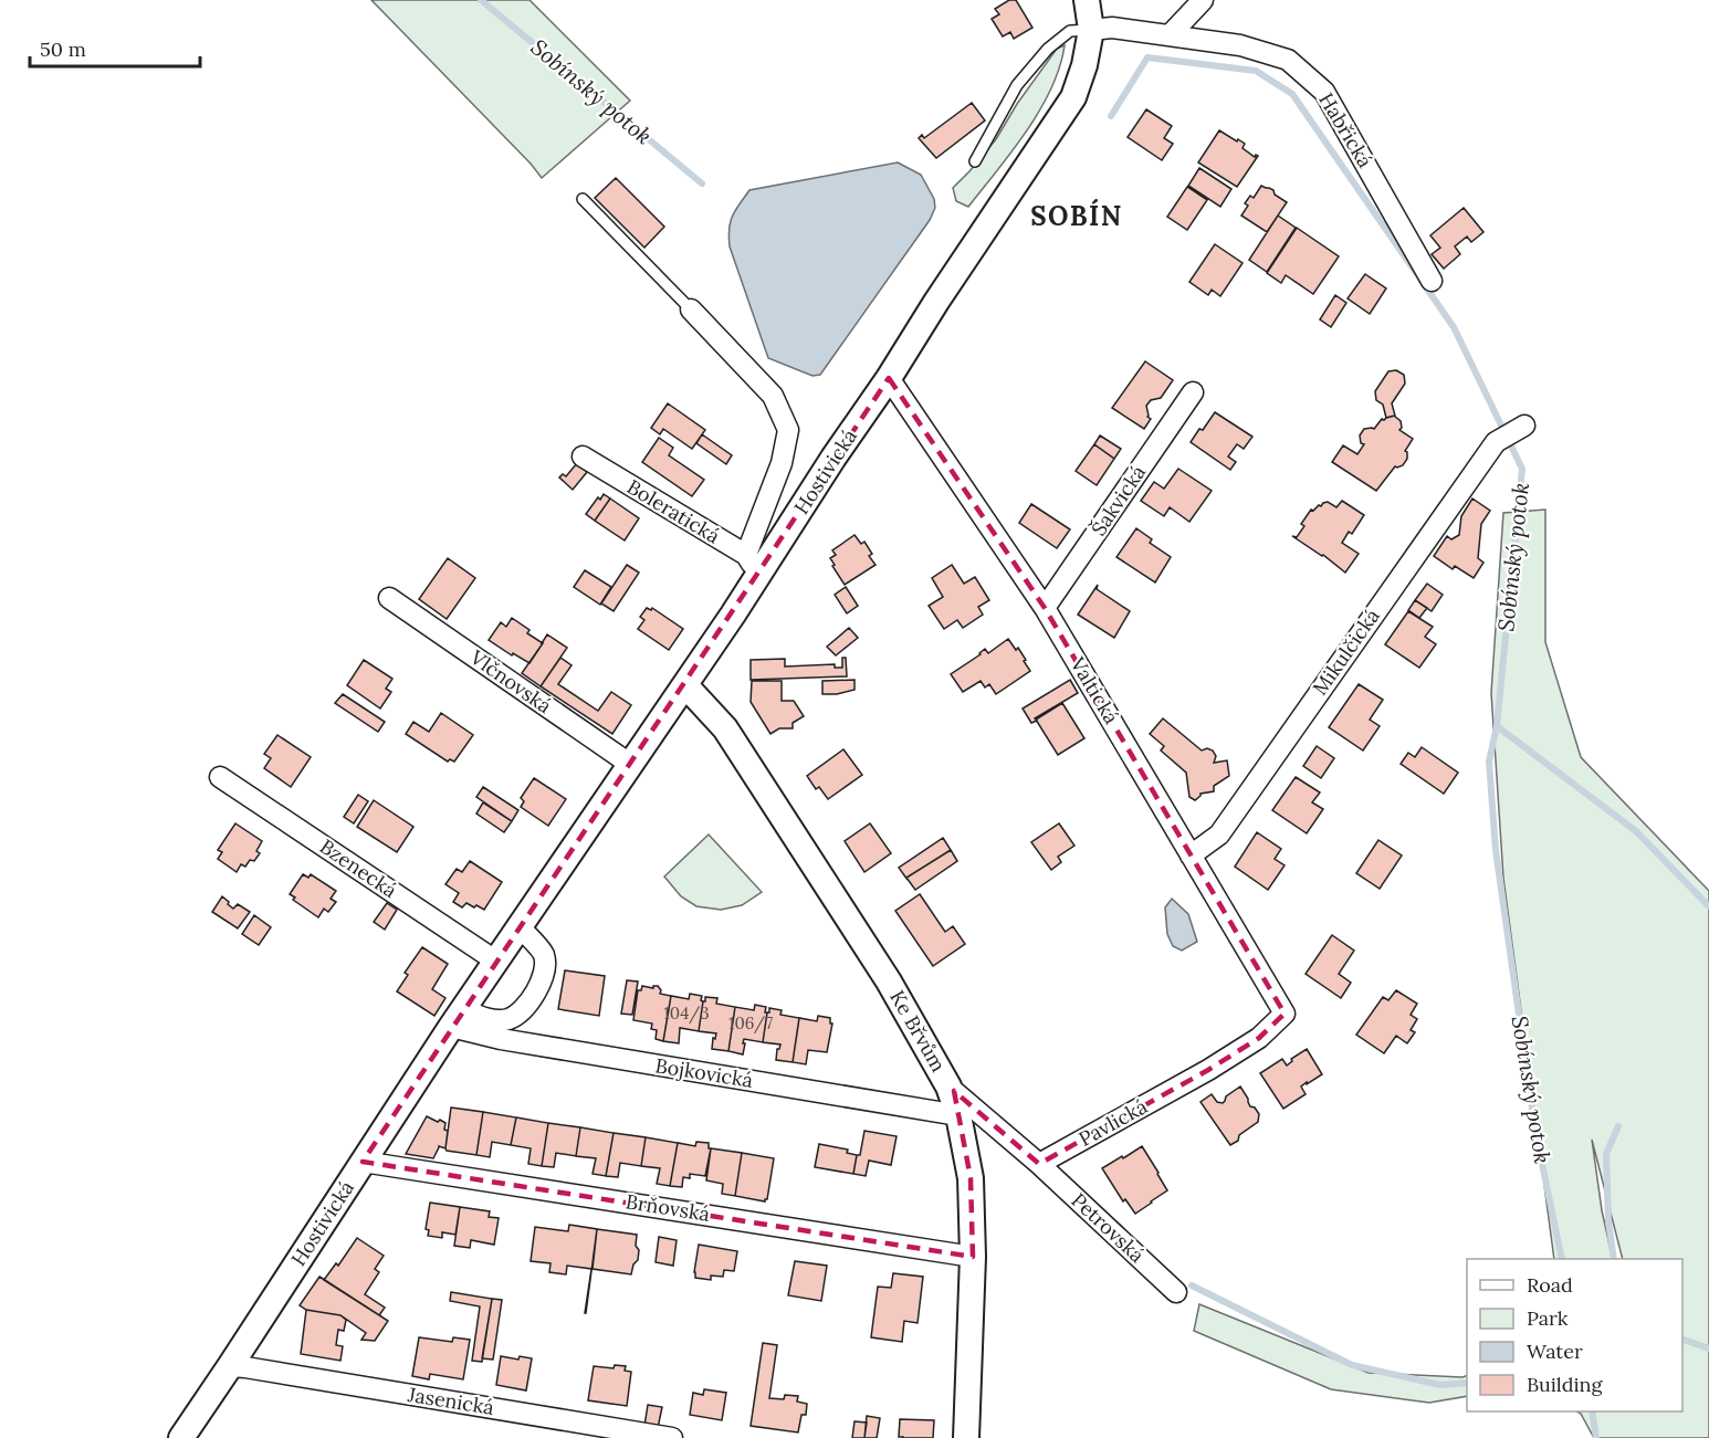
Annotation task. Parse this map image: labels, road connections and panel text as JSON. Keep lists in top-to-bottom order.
{
  "streets": {
    "street": [
      "Habřická",
      "Hostivická",
      "Šakvická",
      "Boleratická",
      "Mikulčická",
      "Vlčnovská",
      "Valtická",
      "Bzenecká",
      "Ke Břvům",
      "Bojkovická",
      "Pavlická",
      "Brňovská",
      "Petrovská",
      "Jasenická"
    ]
  },
  "crossings": [
    ["Habřická", "Hostivická"],
    ["Hostivická", "Boleratická"],
    ["Hostivická", "Vlčnovská"],
    ["Hostivická", "Valtická"],
    ["Hostivická", "Bzenecká"],
    ["Hostivická", "Ke Břvům"],
    ["Hostivická", "Bojkovická"],
    ["Hostivická", "Brňovská"],
    ["Hostivická", "Jasenická"],
    ["Šakvická", "Valtická"],
    ["Mikulčická", "Valtická"],
    ["Valtická", "Pavlická"],
    ["Ke Břvům", "Bojkovická"],
    ["Ke Břvům", "Brňovská"],
    ["Pavlická", "Petrovská"]
  ],
  "districts": ["SOBÍN"],
  "water": ["Sobínský potok"],
  "house_numbers": ["104/3", "106/7"],
  "legend": [
    "Road",
    "Park",
    "Water",
    "Building"
  ],
  "scale_bar": "50 m"
}
